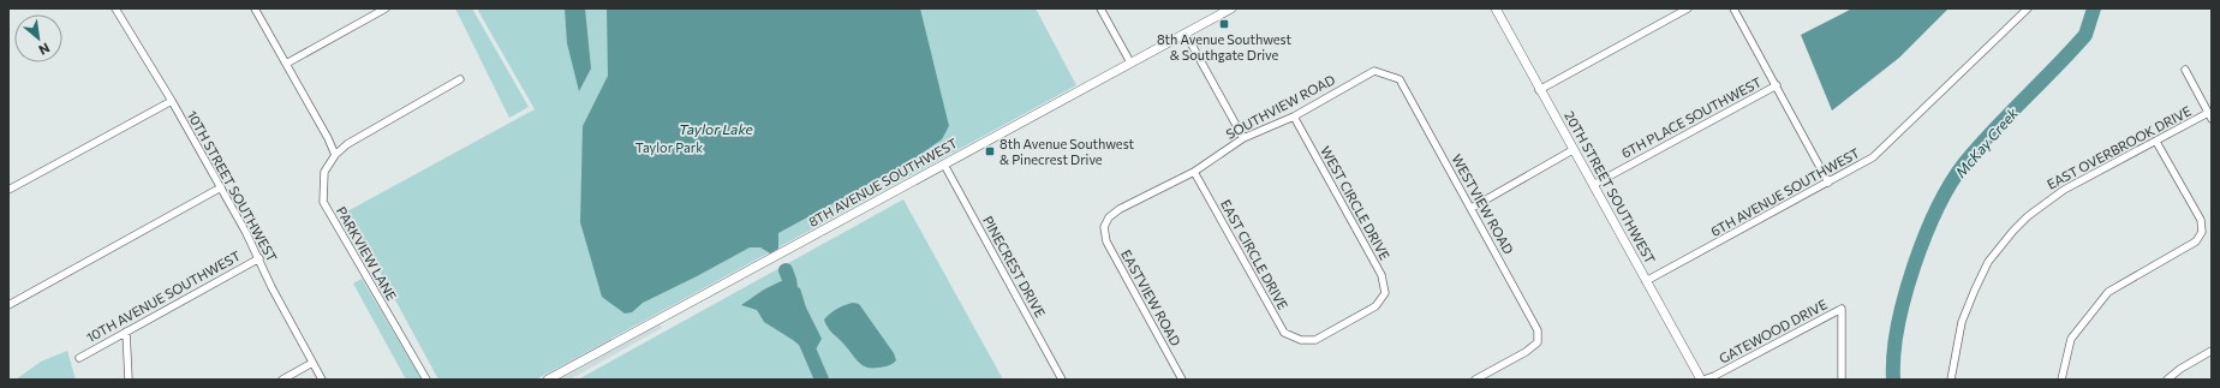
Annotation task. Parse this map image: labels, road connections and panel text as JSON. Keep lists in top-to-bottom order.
{
  "streets": {
    "street": [
      "SOUTHVIEW ROAD",
      "6TH PLACE SOUTHWEST",
      "EAST OVERBROOK DRIVE",
      "8TH AVENUE SOUTHWEST",
      "10TH STREET SOUTHWEST",
      "20TH STREET SOUTHWEST",
      "6TH AVENUE SOUTHWEST",
      "WEST CIRCLE DRIVE",
      "WESTVIEW ROAD",
      "PARKVIEW LANE",
      "EAST CIRCLE DRIVE",
      "PINECREST DRIVE",
      "10TH AVENUE SOUTHWEST",
      "EASTVIEW ROAD",
      "GATEWOOD DRIVE"
    ]
  },
  "crossings": [
    ["SOUTHVIEW ROAD", "WEST CIRCLE DRIVE"],
    ["SOUTHVIEW ROAD", "WESTVIEW ROAD"],
    ["SOUTHVIEW ROAD", "EAST CIRCLE DRIVE"],
    ["SOUTHVIEW ROAD", "EASTVIEW ROAD"],
    ["6TH PLACE SOUTHWEST", "20TH STREET SOUTHWEST"],
    ["8TH AVENUE SOUTHWEST", "PINECREST DRIVE"],
    ["10TH STREET SOUTHWEST", "10TH AVENUE SOUTHWEST"],
    ["20TH STREET SOUTHWEST", "6TH AVENUE SOUTHWEST"],
    ["20TH STREET SOUTHWEST", "GATEWOOD DRIVE"],
    ["WEST CIRCLE DRIVE", "EAST CIRCLE DRIVE"]
  ],
  "water": ["Taylor Lake", "McKay Creek"],
  "parks": ["Taylor Park"],
  "places": {
    "transit": ["8th Avenue Southwest & Southgate Drive", "8th Avenue Southwest & Pinecrest Drive"]
  },
  "north": "bottom right"
}
